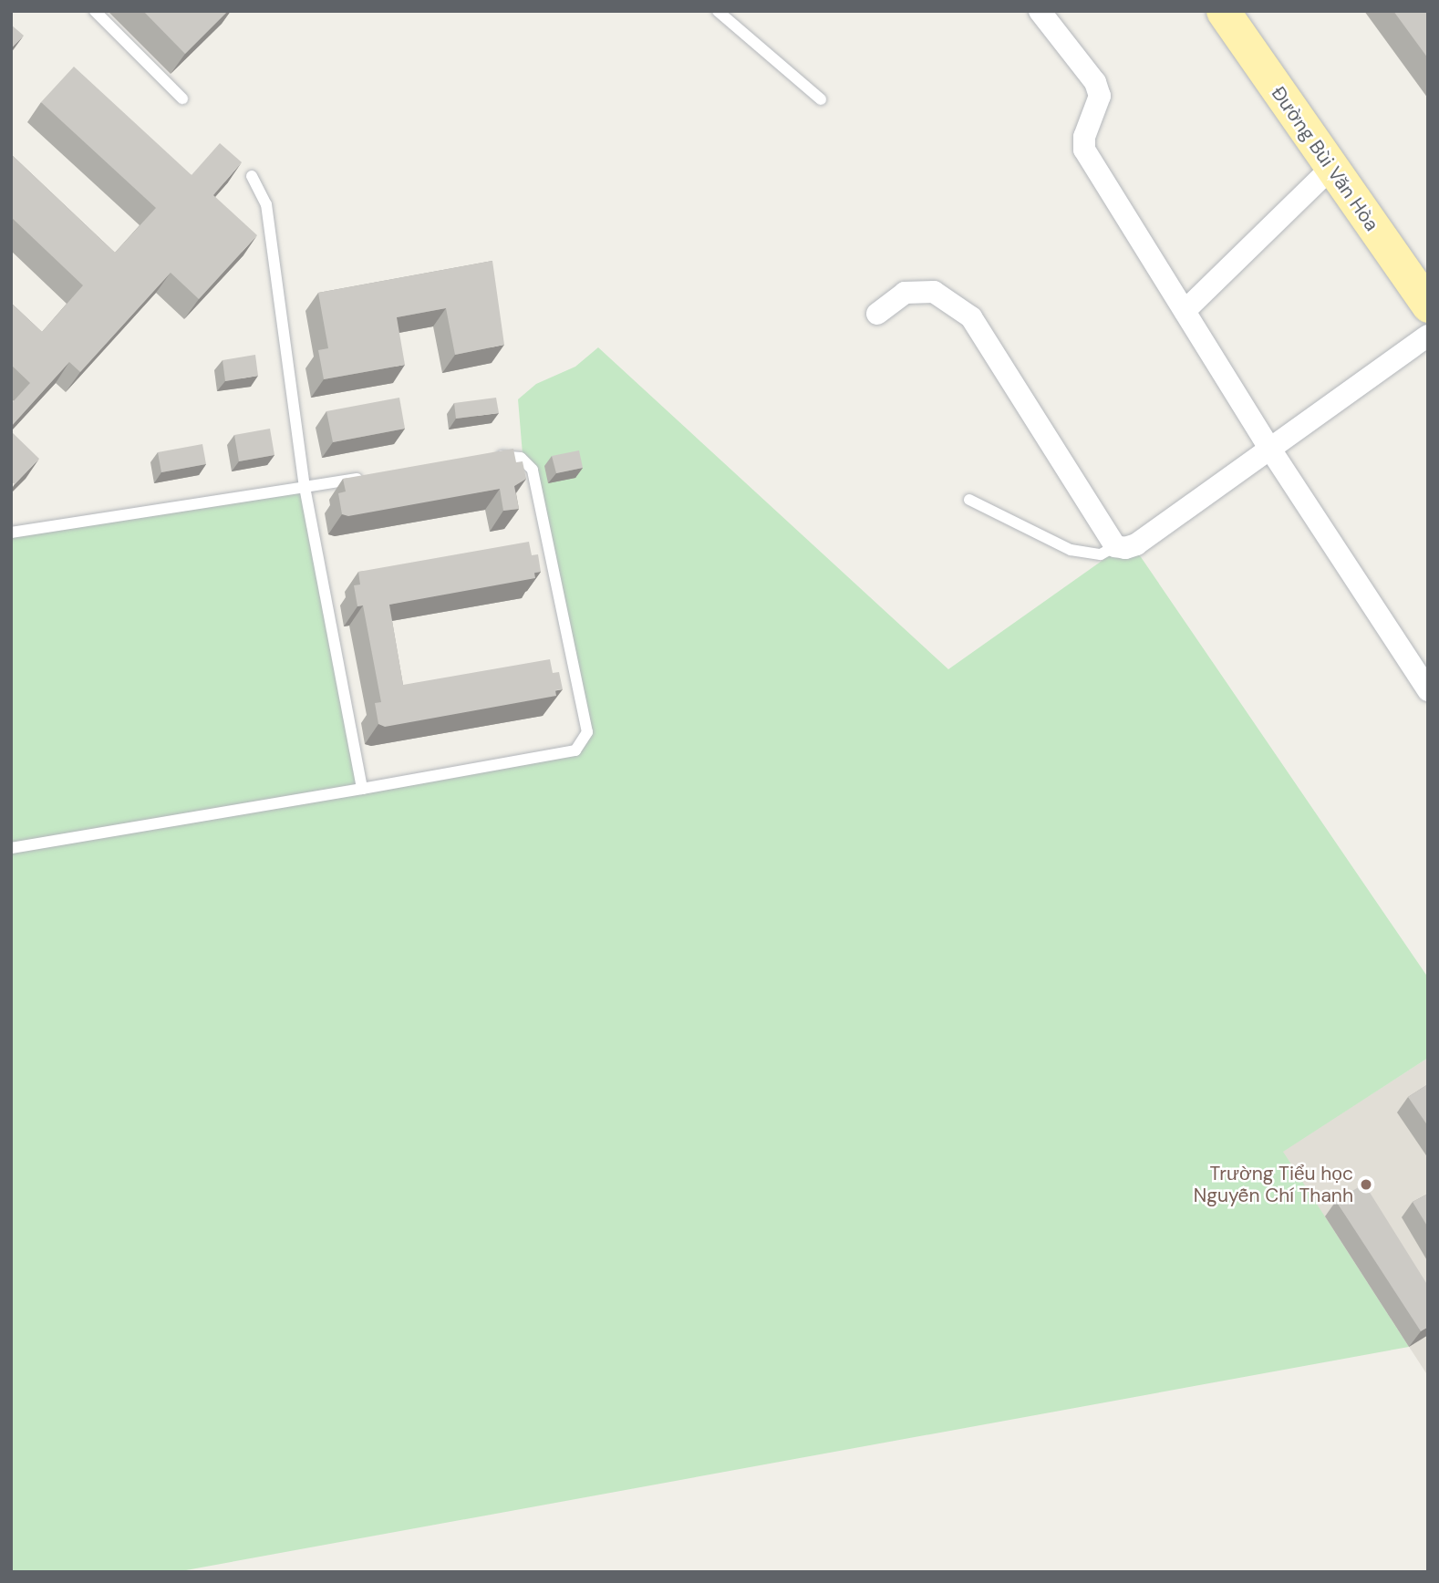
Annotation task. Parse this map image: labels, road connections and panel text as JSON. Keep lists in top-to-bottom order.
{
  "streets": {
    "main road": ["Đường Bùi Văn Hòa"]
  },
  "places": ["Trường Tiểu học Nguyễn Chí Thanh"]
}
